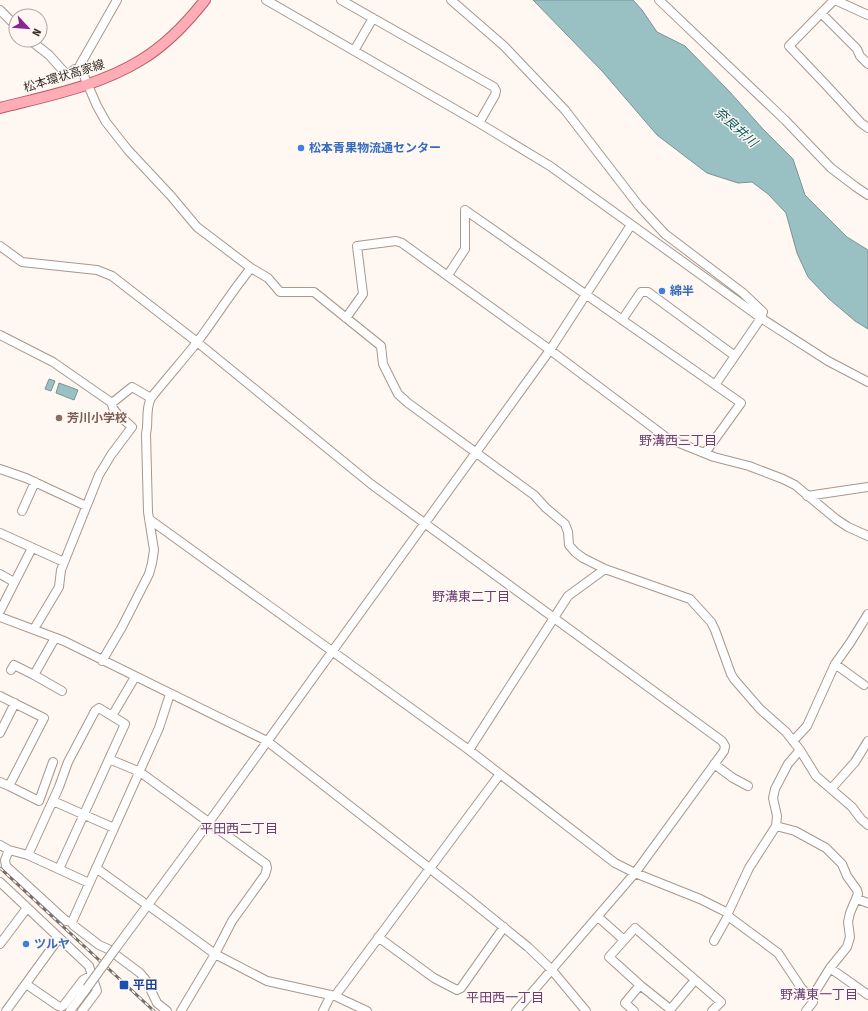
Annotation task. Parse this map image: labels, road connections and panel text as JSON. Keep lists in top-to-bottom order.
{
  "streets": {
    "main road": ["松本環状高家線"]
  },
  "districts": [
    "野溝西三丁目",
    "野溝東二丁目",
    "平田西二丁目",
    "野溝東一丁目",
    "平田西一丁目"
  ],
  "water": ["奈良井川"],
  "places": {
    "other": [
      "松本青果物流通センター",
      "綿半",
      "芳川小学校",
      "ツルヤ"
    ],
    "transit": ["平田"]
  },
  "north": "bottom right"
}
